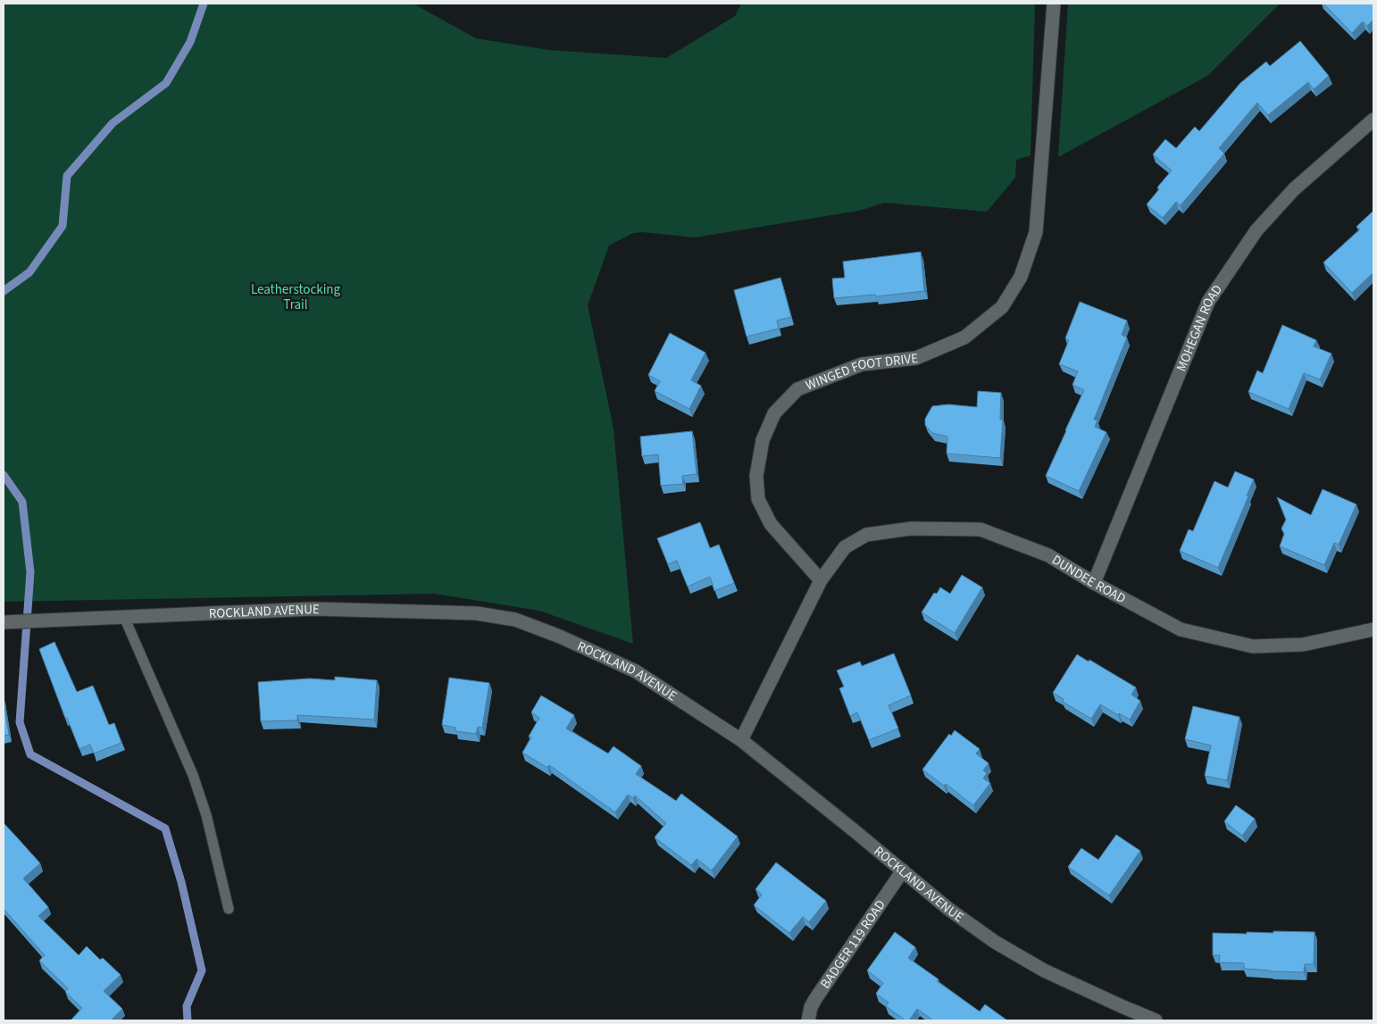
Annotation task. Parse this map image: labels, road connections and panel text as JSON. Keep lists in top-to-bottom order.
{
  "streets": {
    "street": [
      "MOHEGAN ROAD",
      "WINGED FOOT DRIVE",
      "DUNDEE ROAD",
      "ROCKLAND AVENUE",
      "BADGER 119 ROAD"
    ]
  },
  "crossings": [
    ["MOHEGAN ROAD", "DUNDEE ROAD"],
    ["WINGED FOOT DRIVE", "DUNDEE ROAD"],
    ["ROCKLAND AVENUE", "BADGER 119 ROAD"]
  ],
  "parks": ["Leatherstocking Trail"]
}
